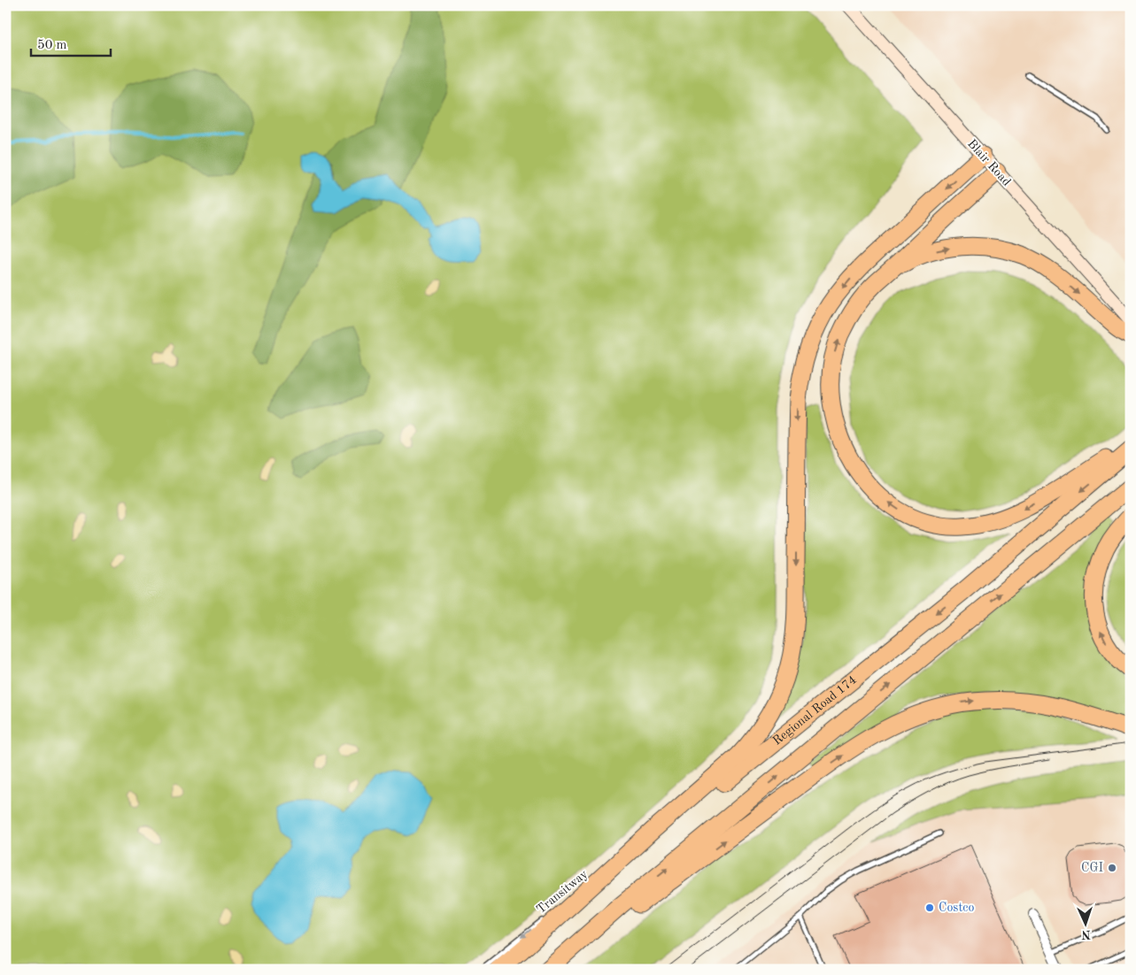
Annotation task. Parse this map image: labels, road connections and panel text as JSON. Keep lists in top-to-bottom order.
{
  "streets": {
    "highway": ["Regional Road 174"],
    "main road": ["Blair Road"],
    "lane": ["Transitway"]
  },
  "one_way": ["Transitway"],
  "places": ["CGI", "Costco"],
  "scale_bar": "50 m",
  "north": "bottom"
}
